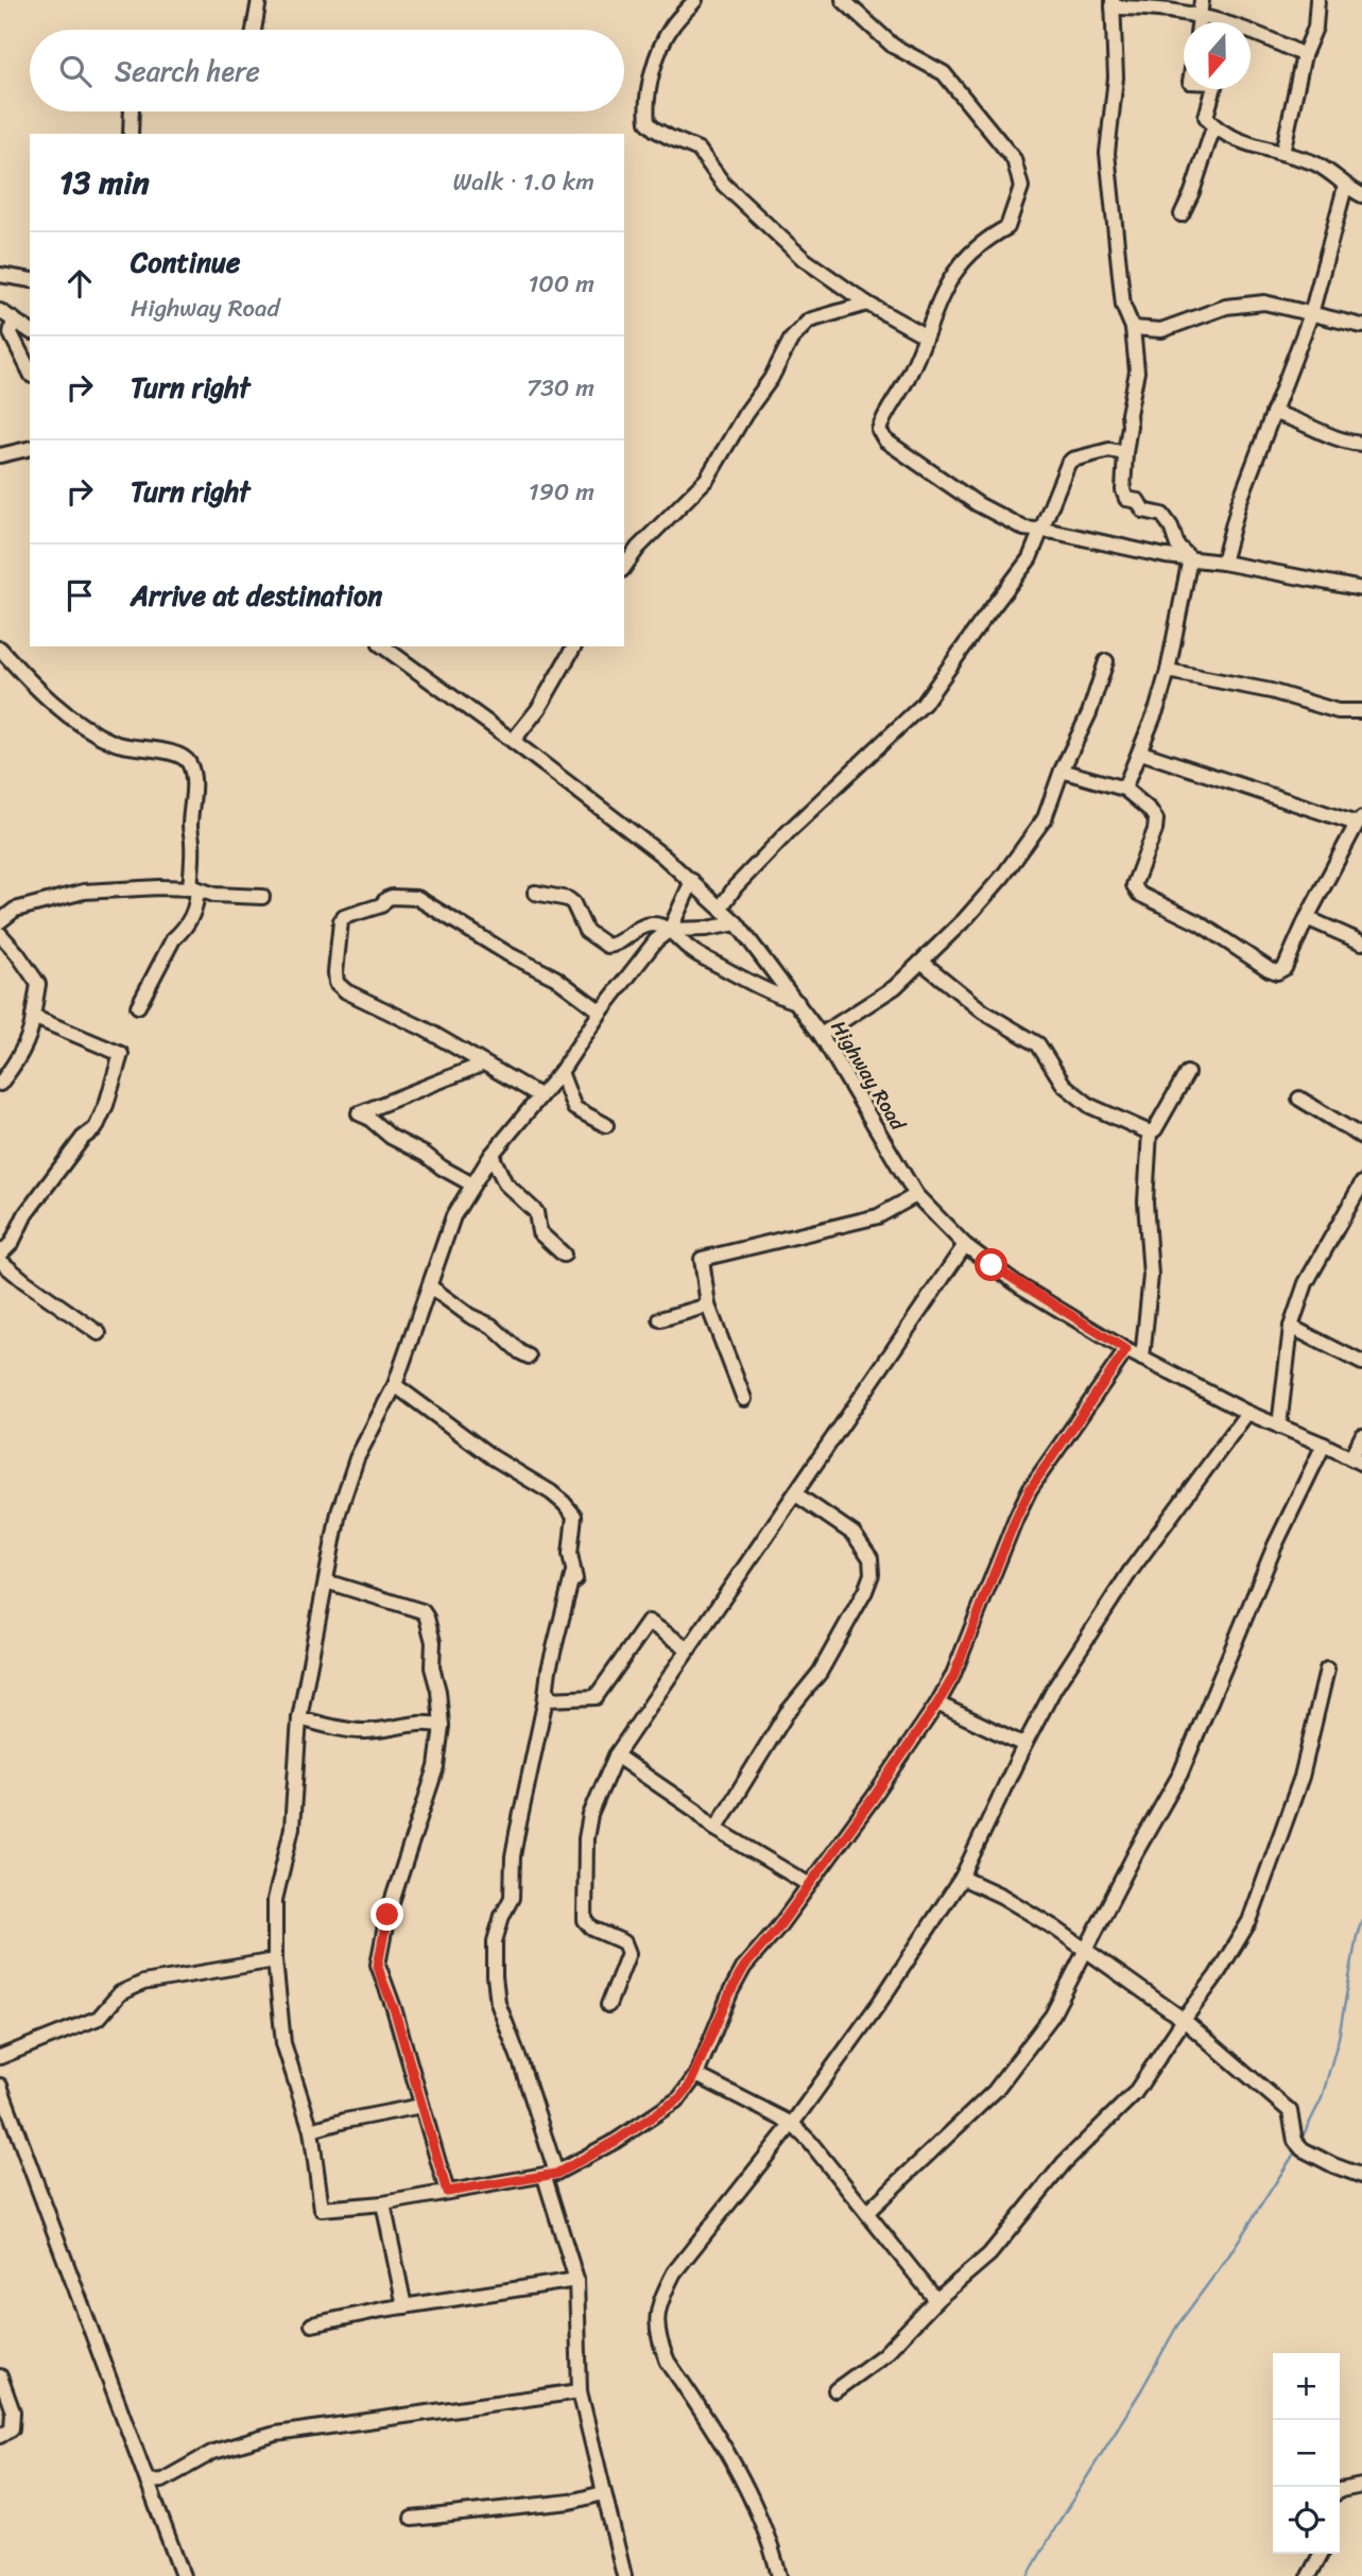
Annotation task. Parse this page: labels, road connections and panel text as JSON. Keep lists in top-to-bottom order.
{
  "streets": {
    "street": ["Highway Road"]
  },
  "north": "bottom",
  "page": {
    "search": "Search here",
    "heading": ["13 min", "Walk · 1.0 km"],
    "list": [
      ["Continue", "Highway Road", "100 m"],
      ["Turn right", "730 m"],
      ["Turn right", "190 m"],
      "Arrive at destination"
    ],
    "map_buttons": ["+", "−"]
  }
}
